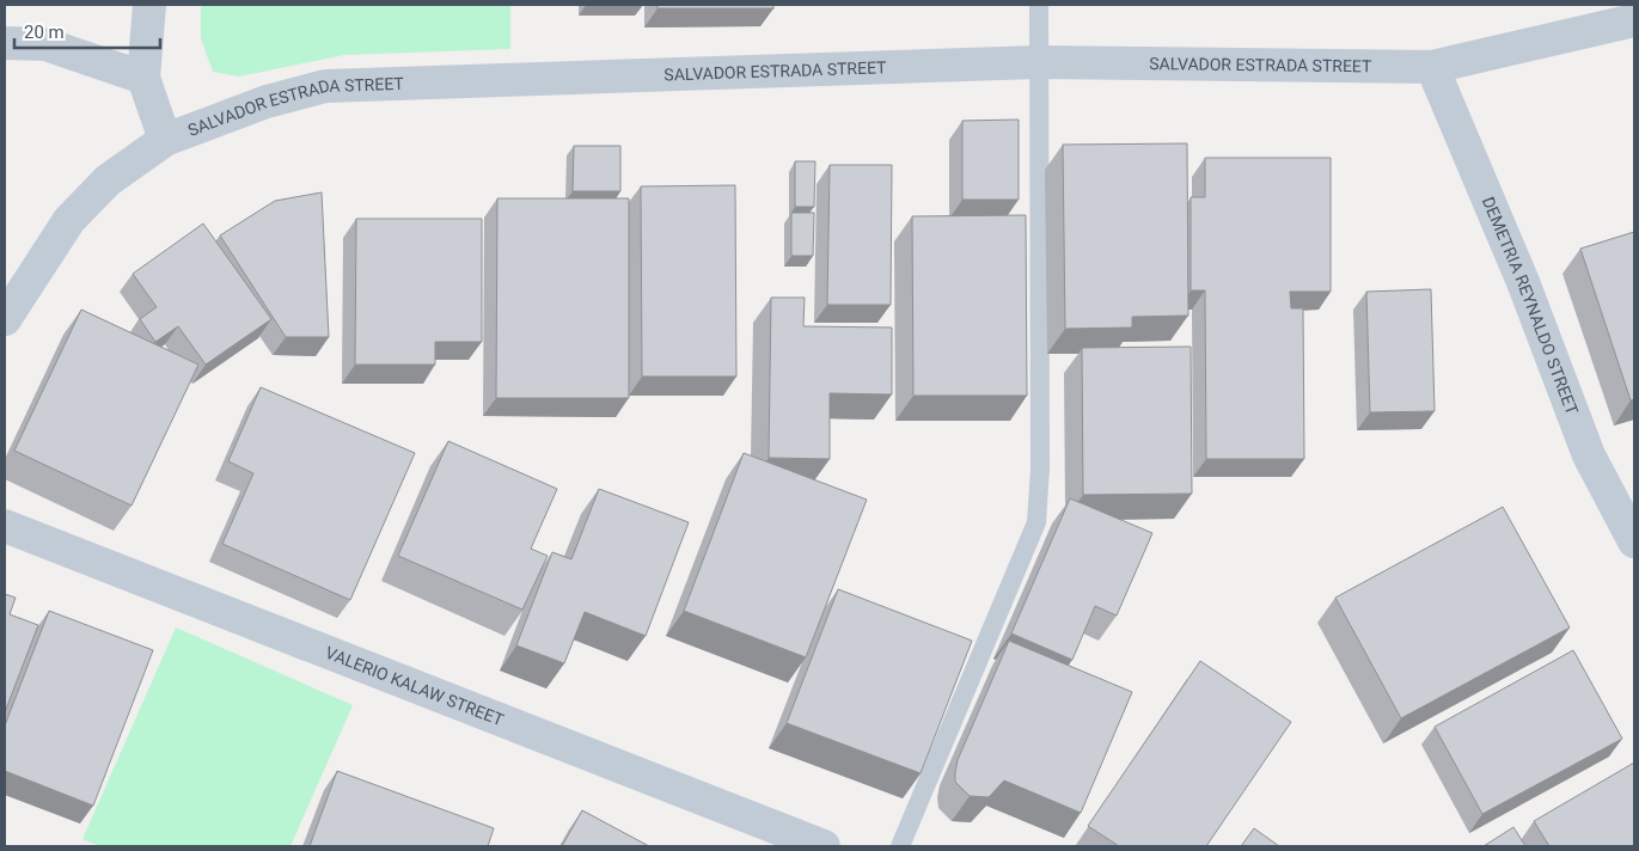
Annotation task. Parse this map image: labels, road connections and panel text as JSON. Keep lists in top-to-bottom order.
{
  "streets": {
    "street": ["SALVADOR ESTRADA STREET", "DEMETRIA REYNALDO STREET", "VALERIO KALAW STREET"]
  },
  "crossings": [
    ["SALVADOR ESTRADA STREET", "DEMETRIA REYNALDO STREET"]
  ],
  "scale_bar": "20 m"
}
